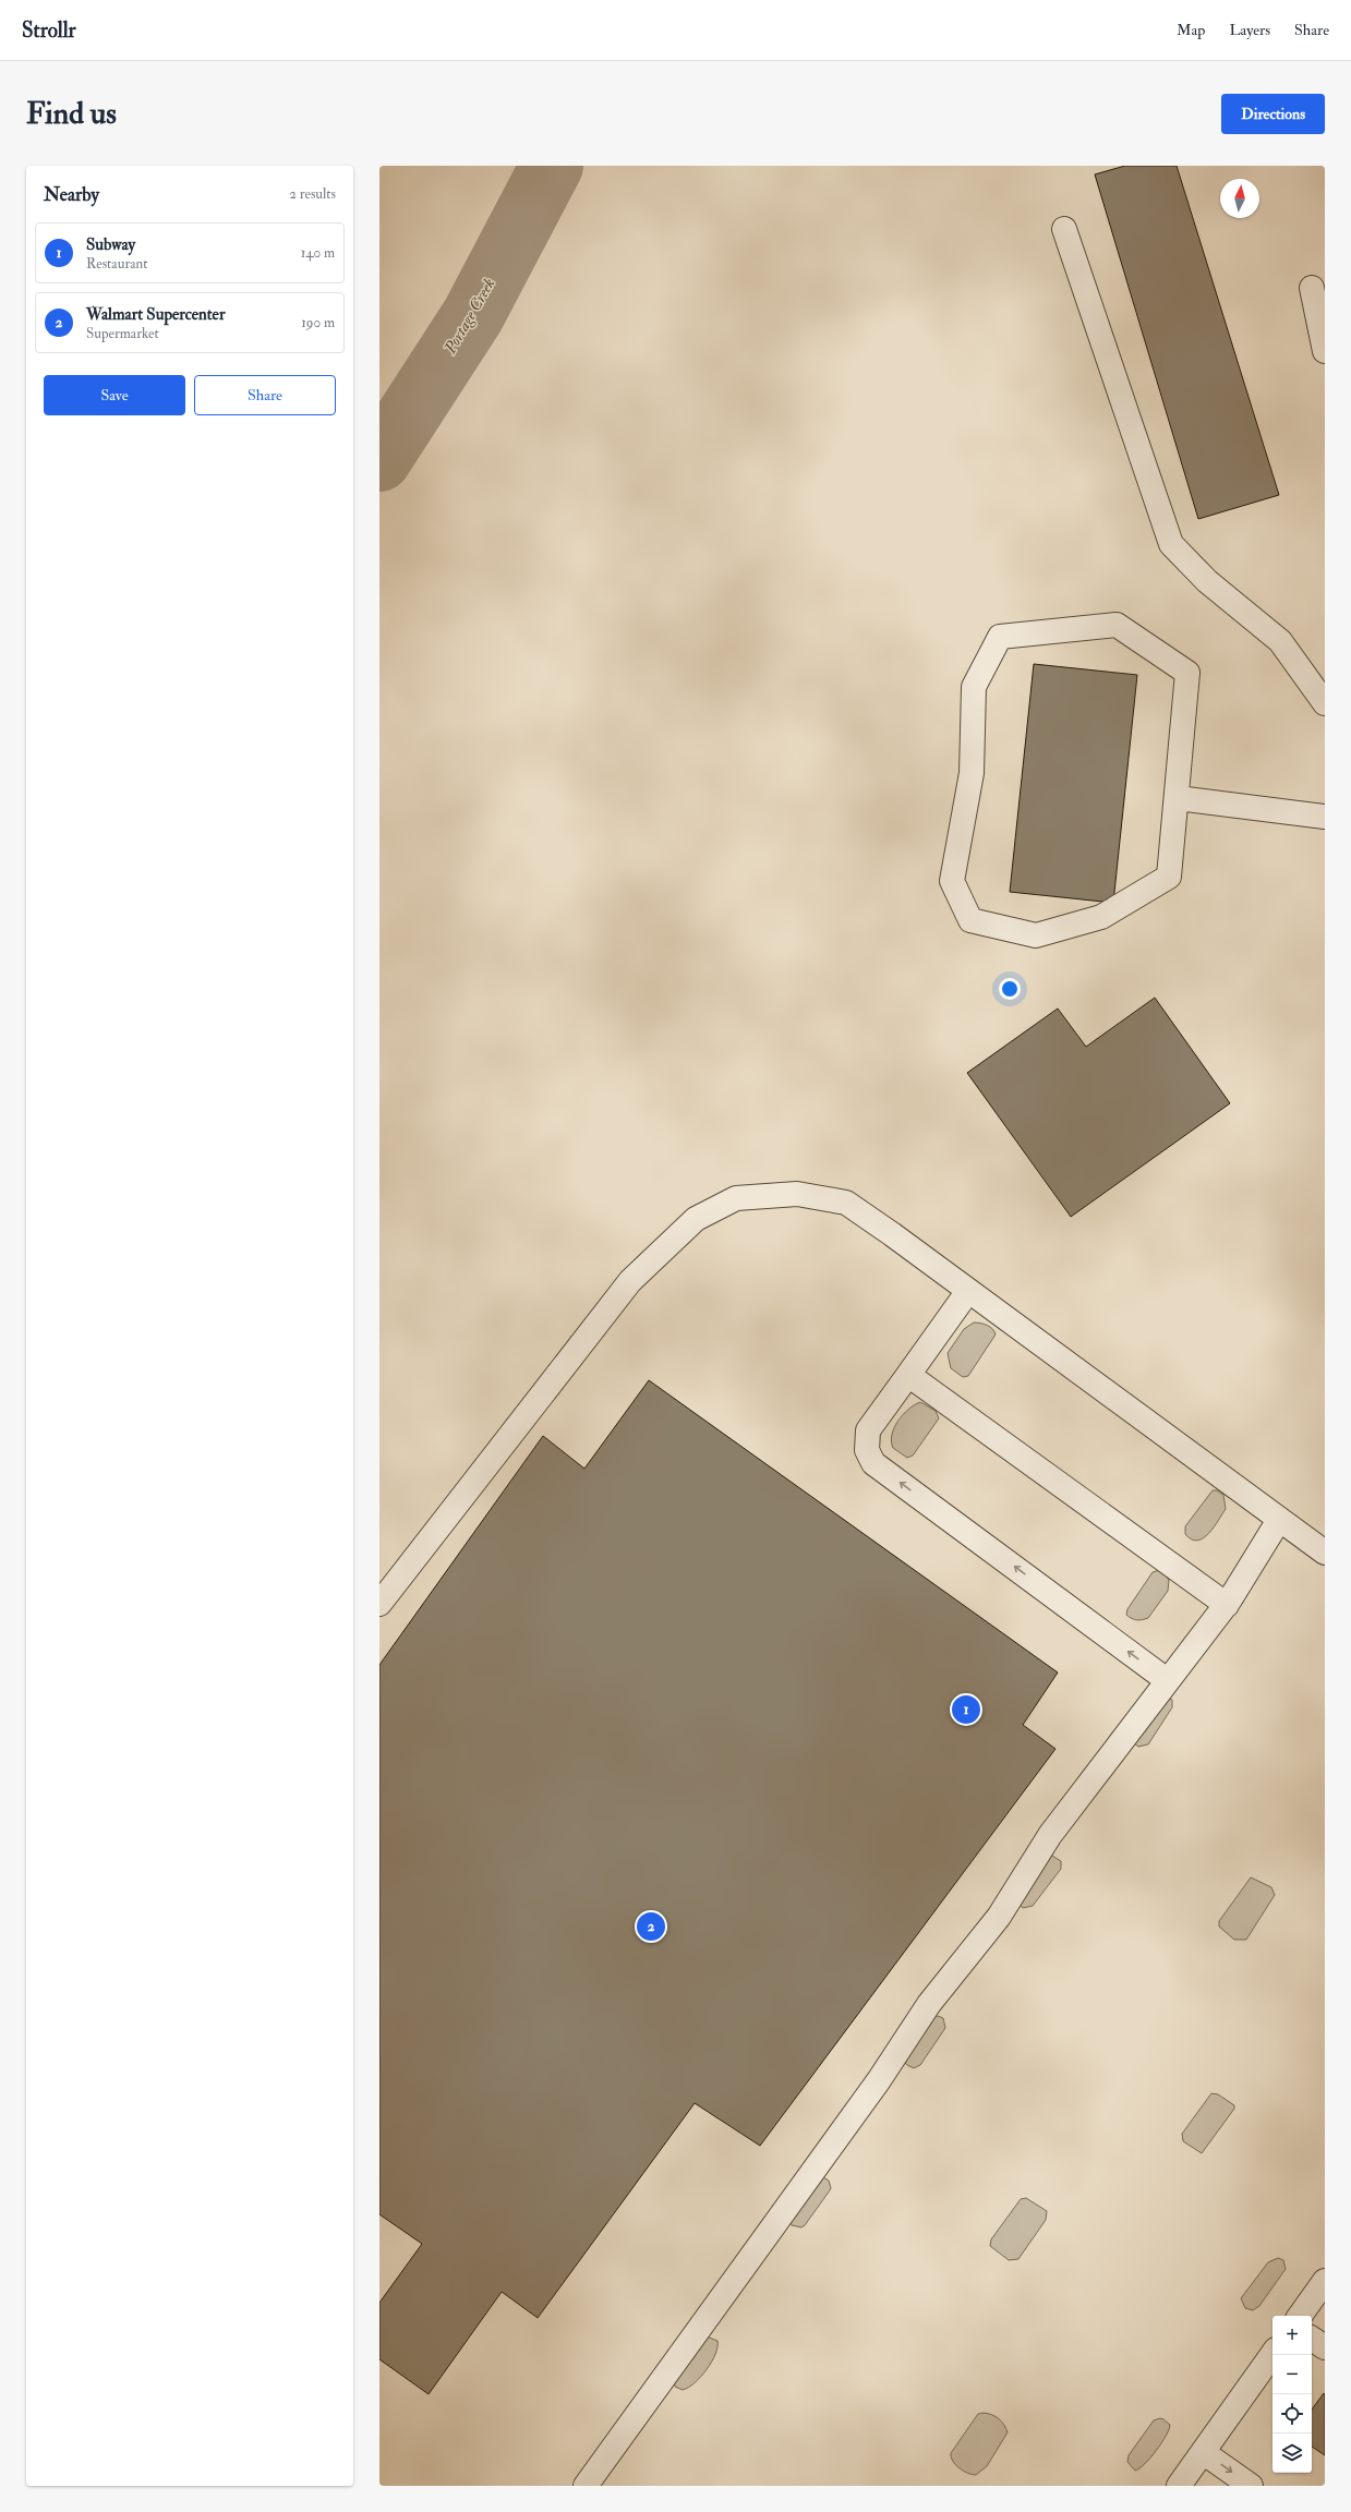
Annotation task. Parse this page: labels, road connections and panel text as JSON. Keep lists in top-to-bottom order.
{
  "water": ["Portage Creek"],
  "north": "top",
  "page": {
    "header": "Strollr",
    "nav": ["Map", "Layers", "Share"],
    "buttons": [
      "Directions",
      ["Save", "Share"]
    ],
    "title": "Find us",
    "heading": ["Nearby", "2 results"],
    "list": [
      {
        "mark": "1",
        "name": "Subway",
        "note": "Restaurant",
        "value": "140 m"
      },
      {
        "mark": "2",
        "name": "Walmart Supercenter",
        "note": "Supermarket",
        "value": "190 m"
      }
    ],
    "pins": ["1", "2"],
    "map_buttons": ["+", "−"]
  }
}
